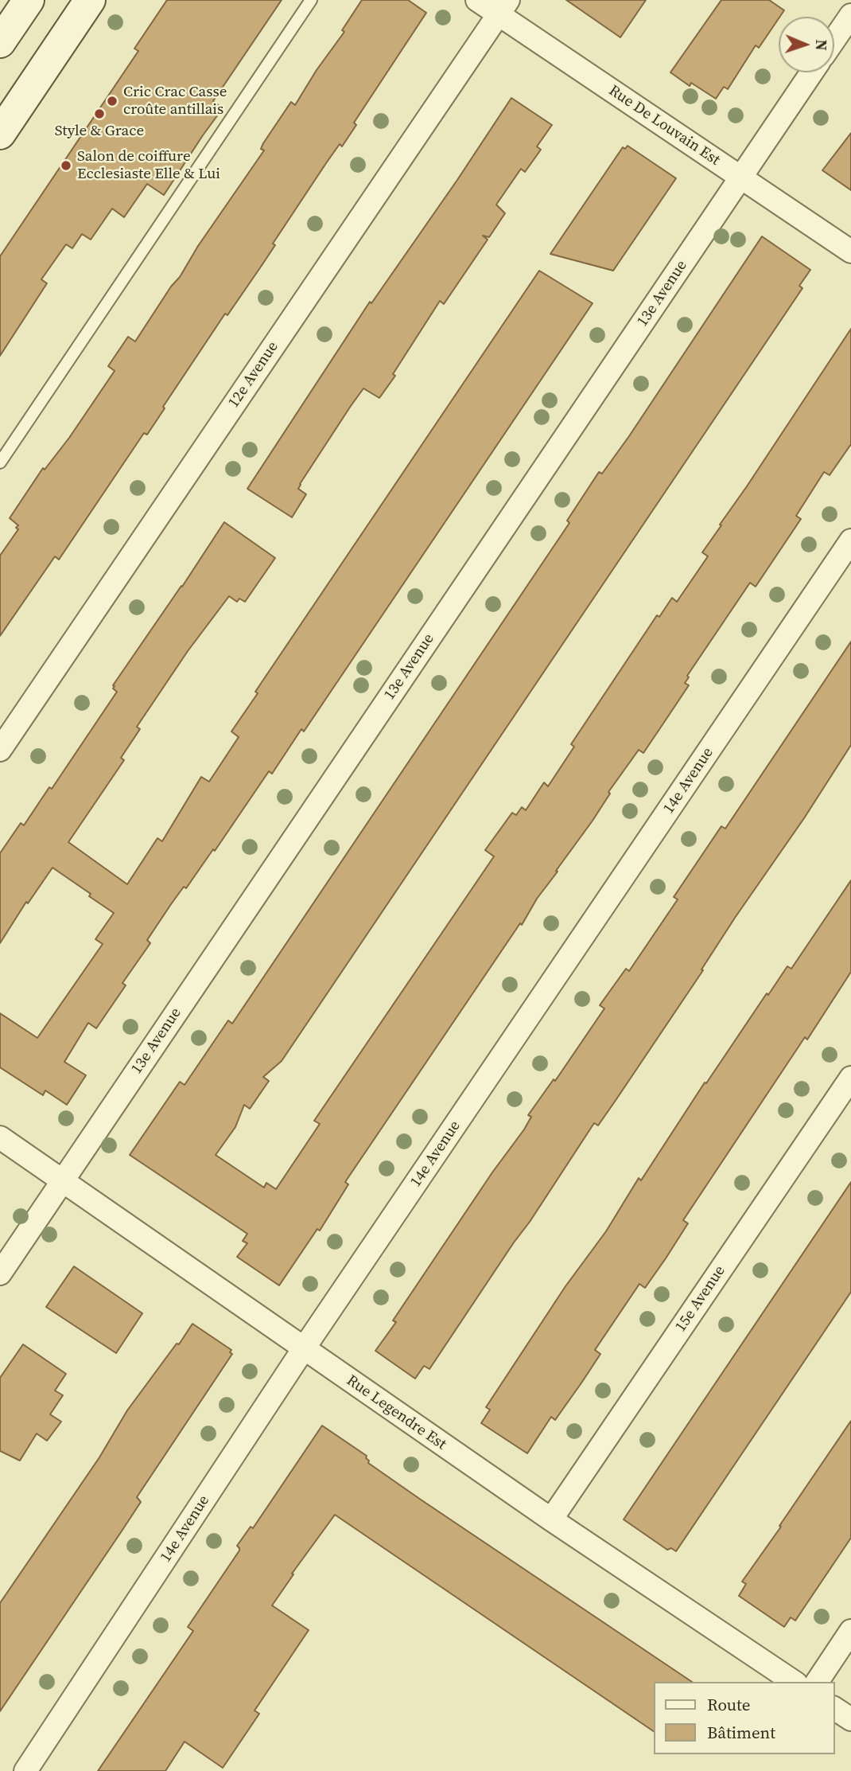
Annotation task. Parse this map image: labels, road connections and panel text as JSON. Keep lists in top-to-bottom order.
{
  "streets": {
    "street": [
      "Rue De Louvain Est",
      "13e Avenue",
      "12e Avenue",
      "14e Avenue",
      "15e Avenue",
      "Rue Legendre Est"
    ]
  },
  "crossings": [
    ["Rue De Louvain Est", "13e Avenue"],
    ["Rue De Louvain Est", "12e Avenue"],
    ["13e Avenue", "Rue Legendre Est"],
    ["14e Avenue", "Rue Legendre Est"],
    ["15e Avenue", "Rue Legendre Est"]
  ],
  "places": ["Cric Crac Casse croûte antillais", "Style & Grace", "Salon de coiffure Ecclesiaste Elle & Lui"],
  "legend": ["Route", "Bâtiment"],
  "north": "right"
}
